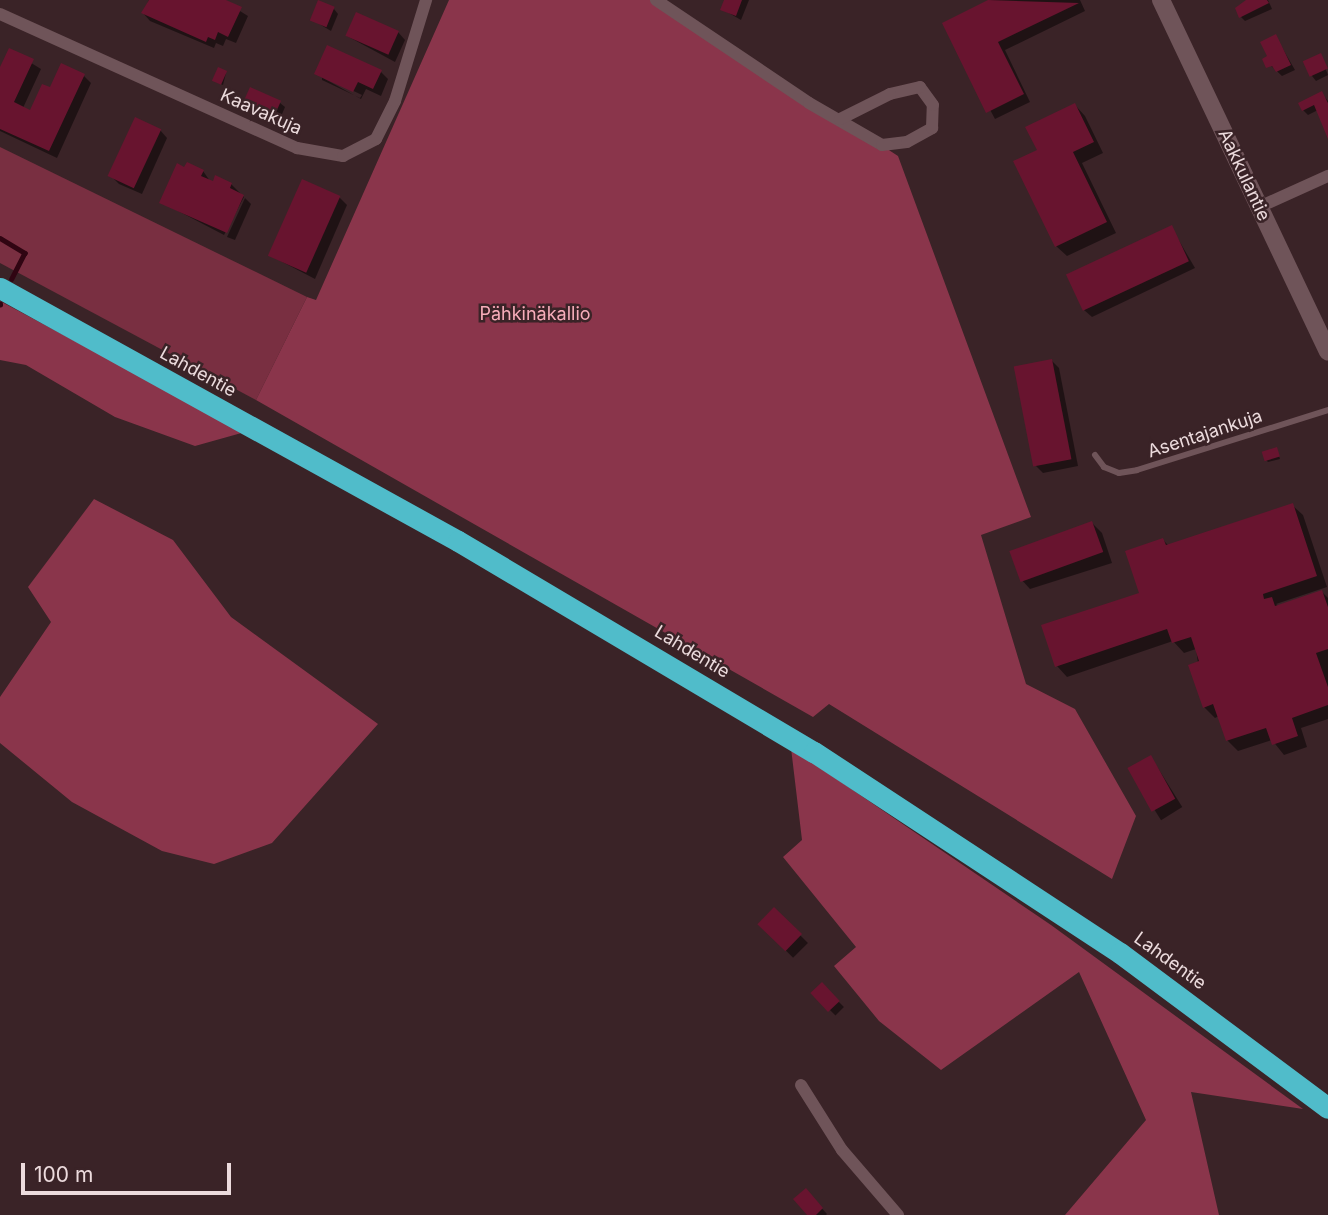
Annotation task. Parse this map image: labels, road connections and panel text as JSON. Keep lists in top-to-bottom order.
{
  "streets": {
    "highway": ["Lahdentie"],
    "street": ["Kaavakuja", "Aakkulantie"],
    "lane": ["Asentajankuja"]
  },
  "parks": ["Pähkinäkallio"],
  "scale_bar": "100 m"
}
